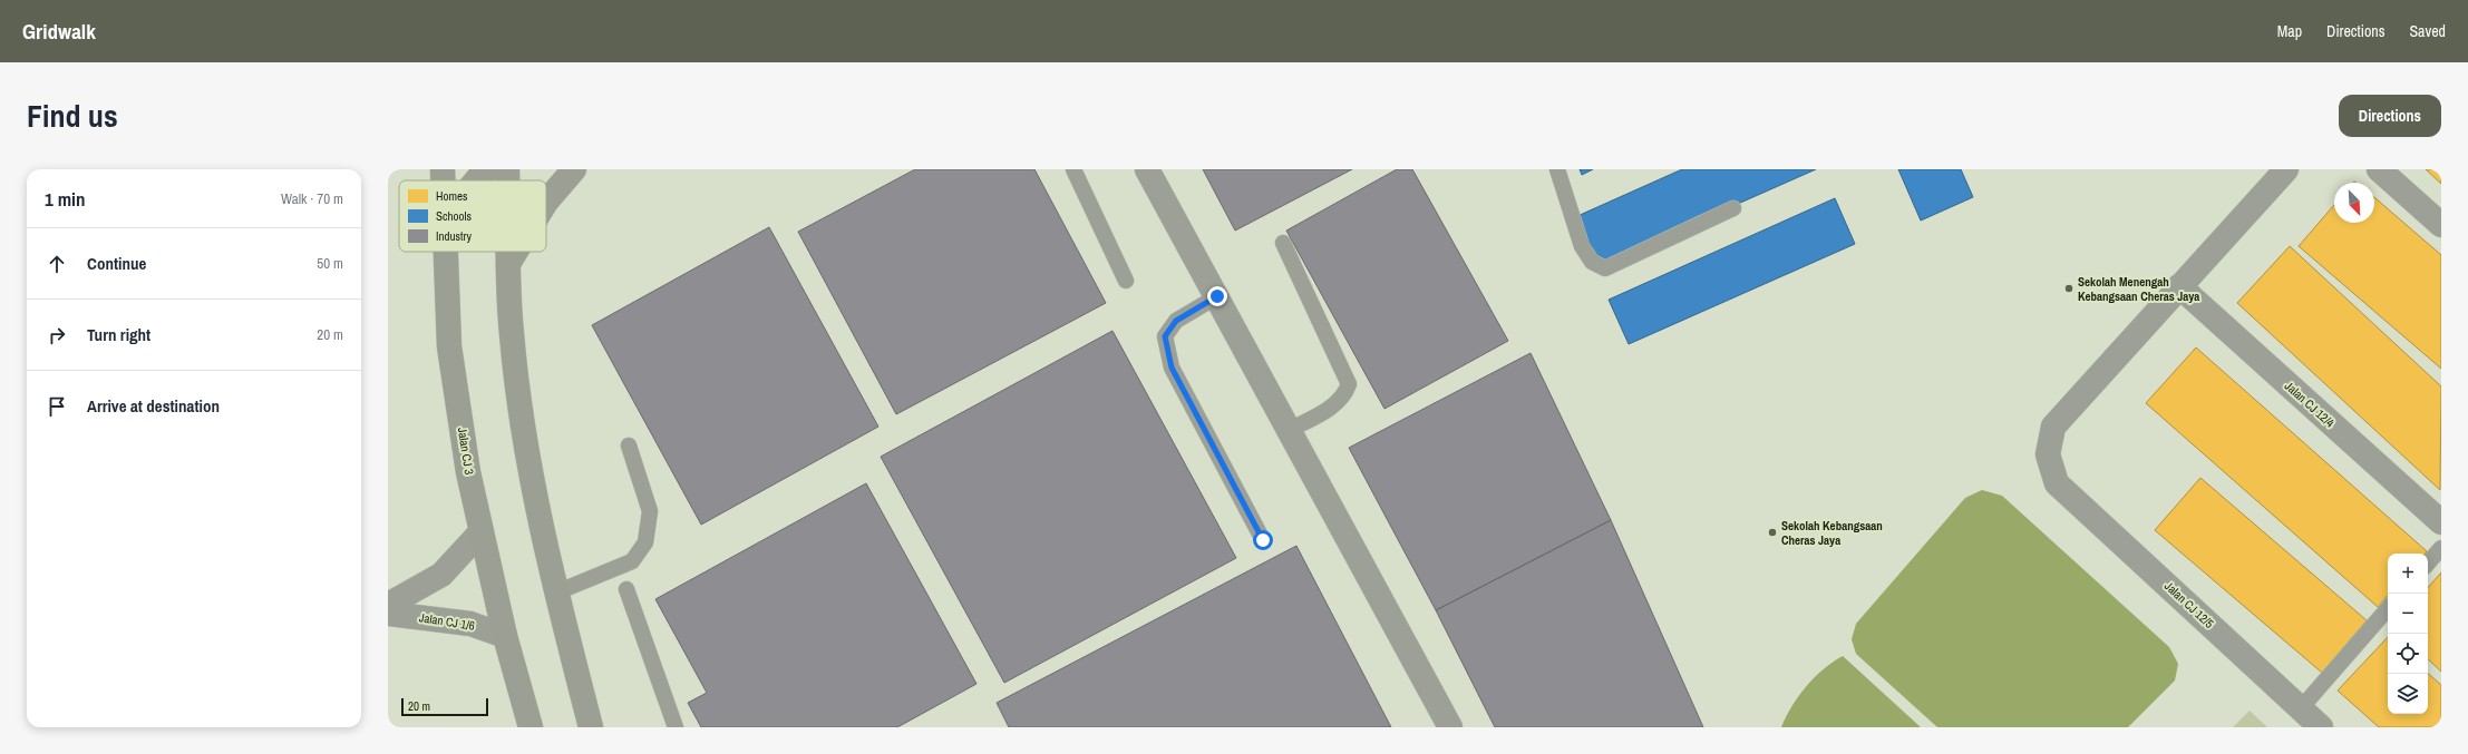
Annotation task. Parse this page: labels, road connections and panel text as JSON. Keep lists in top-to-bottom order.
{
  "streets": {
    "street": [
      "Jalan CJ 12/4",
      "Jalan CJ 3",
      "Jalan CJ 12/5",
      "Jalan CJ 1/6"
    ]
  },
  "crossings": [
    ["Jalan CJ 12/4", "Jalan CJ 12/5"],
    ["Jalan CJ 3", "Jalan CJ 1/6"]
  ],
  "places": ["Sekolah Menengah Kebangsaan Cheras Jaya", "Sekolah Kebangsaan Cheras Jaya"],
  "legend": ["Homes", "Schools", "Industry"],
  "scale_bar": "20 m",
  "north": "bottom right",
  "page": {
    "header": "Gridwalk",
    "nav": ["Map", "Directions", "Saved"],
    "title": "Find us",
    "buttons": "Directions",
    "heading": ["1 min", "Walk · 70 m"],
    "list": [
      ["Continue", "50 m"],
      ["Turn right", "20 m"],
      "Arrive at destination"
    ],
    "map_buttons": ["+", "−"],
    "scale": "20 m"
  }
}
